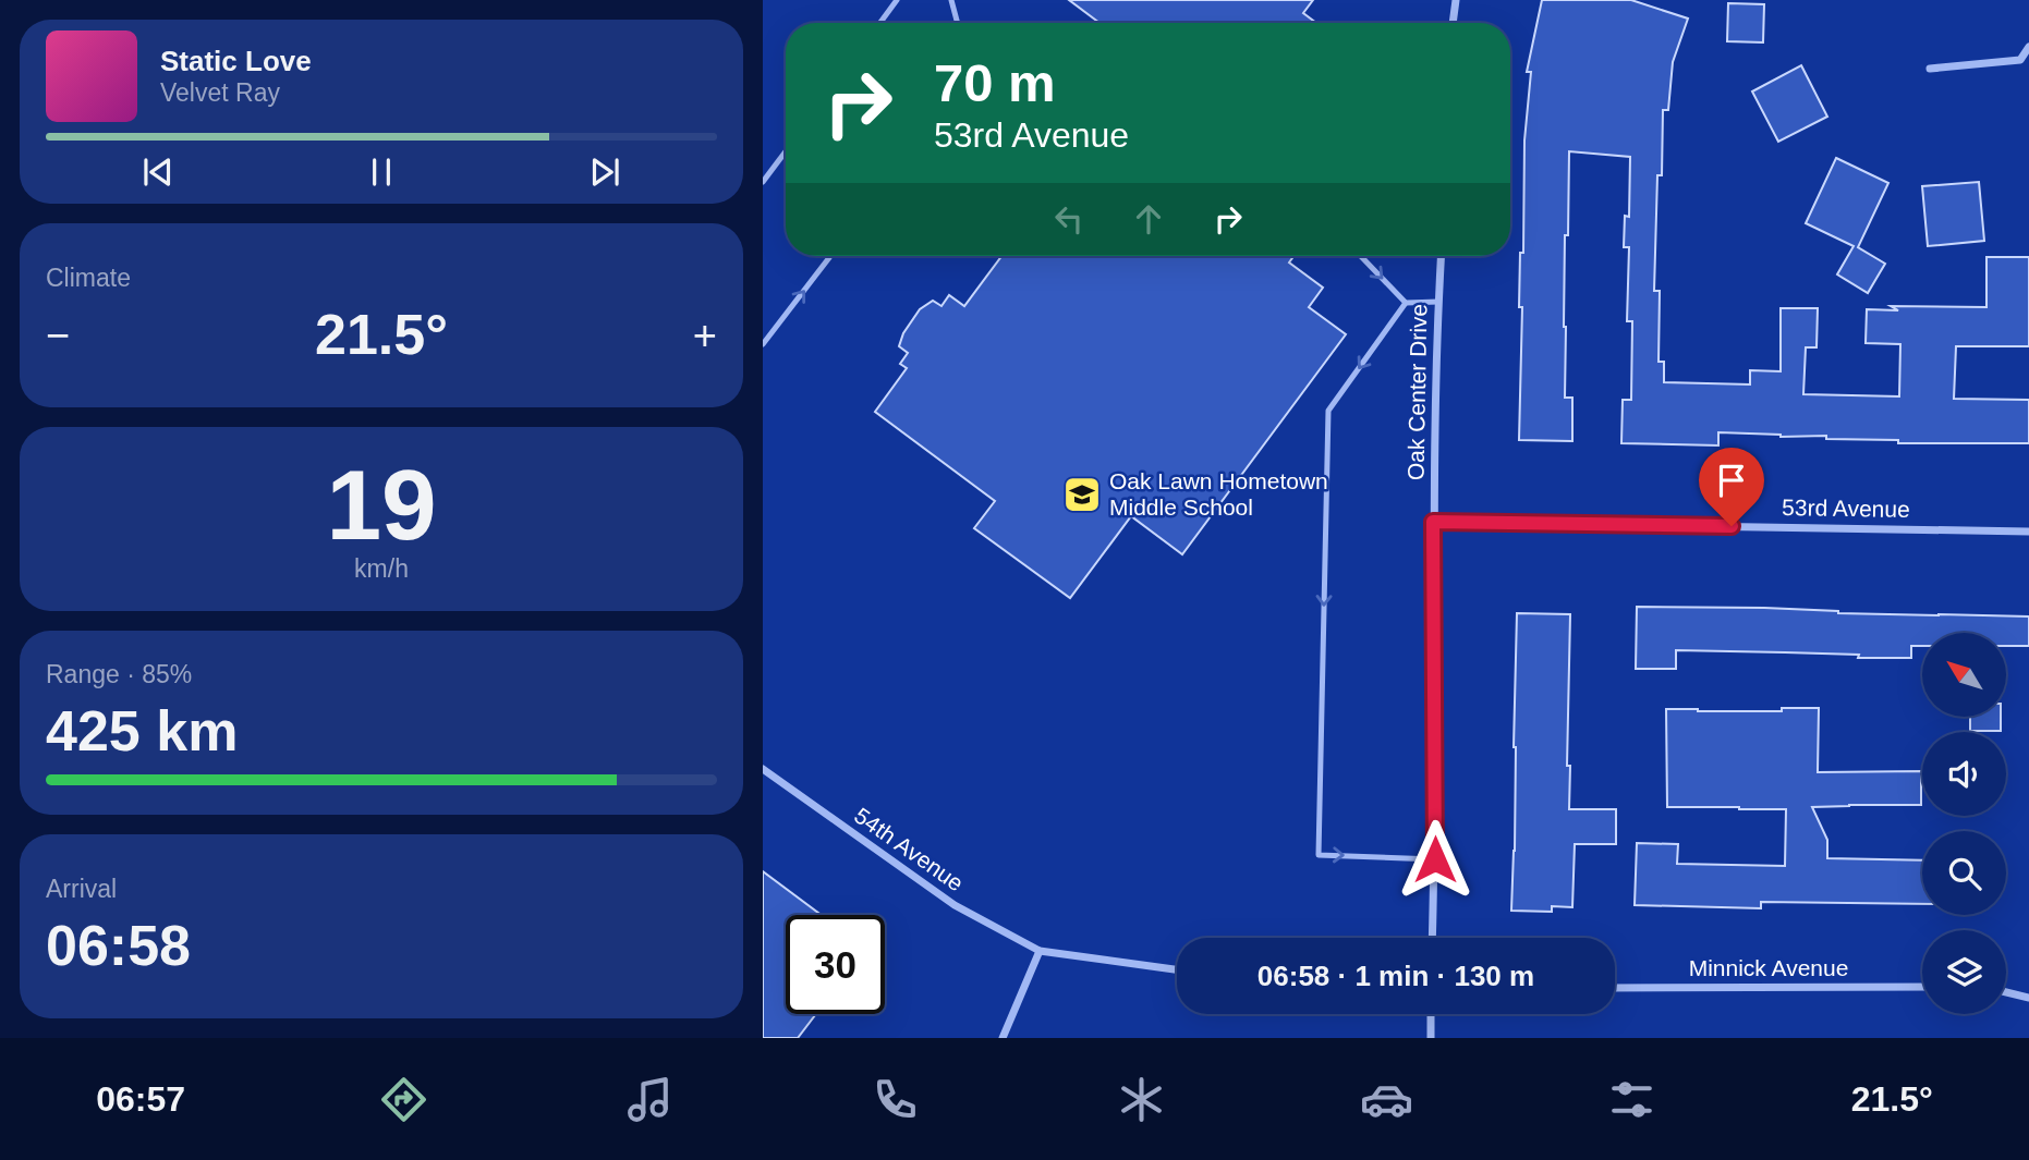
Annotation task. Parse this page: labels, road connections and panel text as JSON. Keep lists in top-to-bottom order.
{
  "streets": {
    "street": [
      "Oak Center Drive",
      "53rd Avenue",
      "54th Avenue",
      "Minnick Avenue"
    ]
  },
  "crossings": [
    ["Oak Center Drive", "53rd Avenue"]
  ],
  "places": {
    "school or university": ["Oak Lawn Hometown Middle School"]
  },
  "north": "top left",
  "page": {
    "turn": ["70 m", "53rd Avenue"],
    "song": ["Static Love", "Velvet Ray"],
    "tile": [
      "Climate",
      ["19", "km/h"],
      ["Range · 85%", "425 km"],
      ["Arrival", "06:58"]
    ],
    "heat": ["−", "21.5°", "+"],
    "limit": "30",
    "trip": "06:58 · 1 min · 130 m",
    "tabs": ["06:57", "21.5°"]
  }
}
